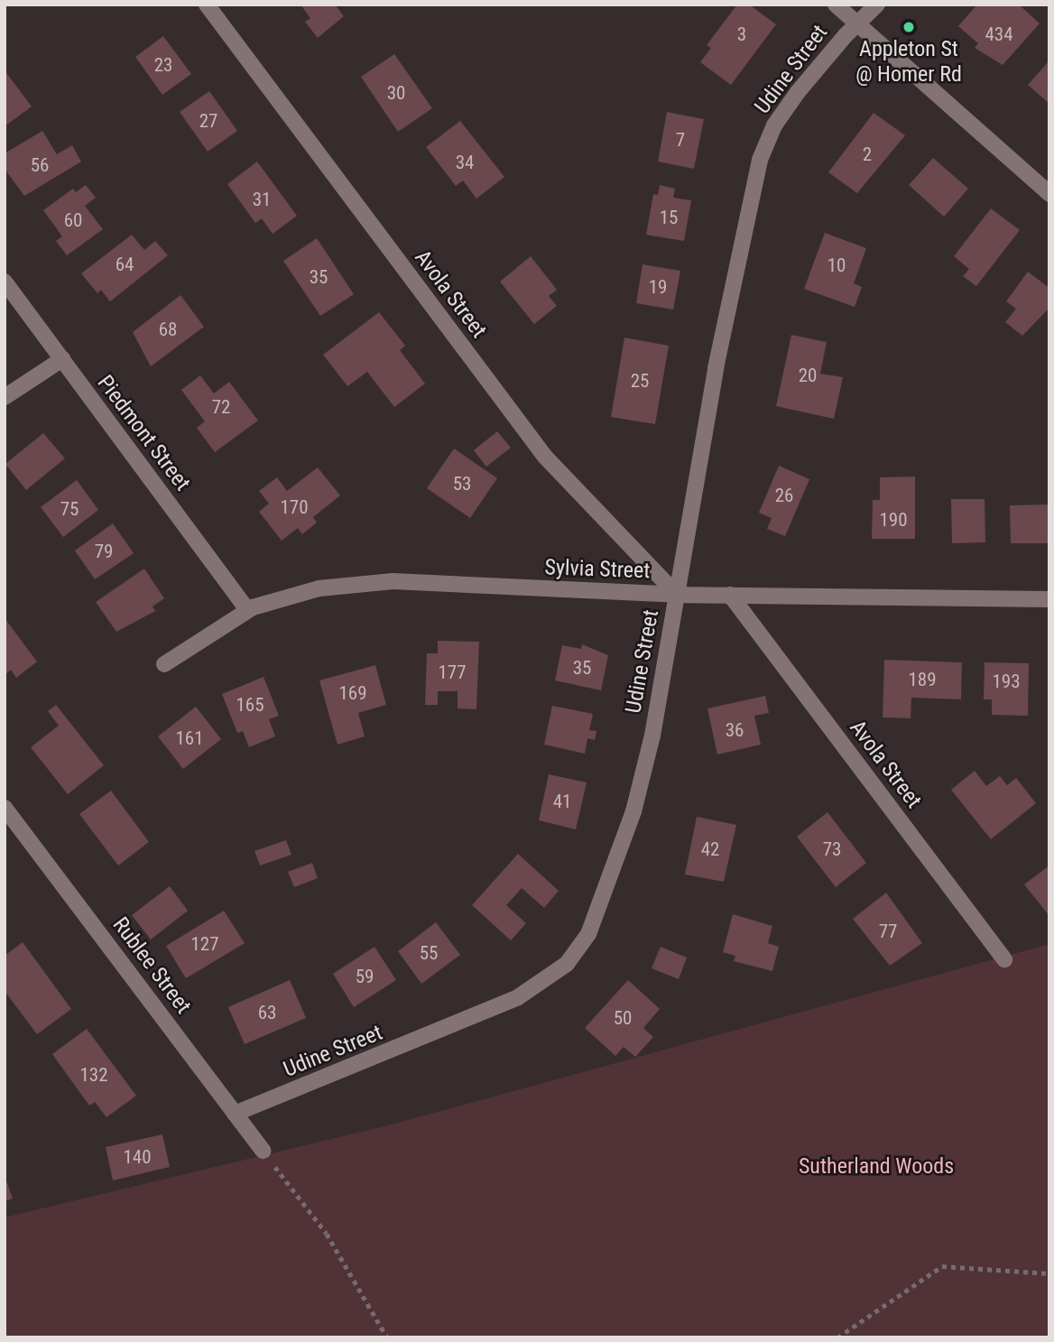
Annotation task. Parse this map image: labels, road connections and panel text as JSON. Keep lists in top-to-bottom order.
{
  "streets": {
    "street": [
      "Udine Street",
      "Avola Street",
      "Piedmont Street",
      "Sylvia Street",
      "Rublee Street"
    ]
  },
  "crossings": [
    ["Udine Street", "Avola Street"],
    ["Udine Street", "Sylvia Street"],
    ["Udine Street", "Rublee Street"],
    ["Avola Street", "Sylvia Street"],
    ["Piedmont Street", "Sylvia Street"]
  ],
  "parks": ["Sutherland Woods"],
  "places": ["Appleton St @ Homer Rd"],
  "house_numbers": [
    "3",
    "434",
    "23",
    "30",
    "27",
    "7",
    "2",
    "34",
    "56",
    "31",
    "15",
    "60",
    "64",
    "10",
    "35",
    "19",
    "68",
    "20",
    "25",
    "72",
    "53",
    "26",
    "170",
    "75",
    "190",
    "79",
    "35",
    "177",
    "189",
    "193",
    "169",
    "165",
    "36",
    "161",
    "41",
    "42",
    "73",
    "77",
    "127",
    "55",
    "59",
    "63",
    "50",
    "132",
    "140"
  ]
}
